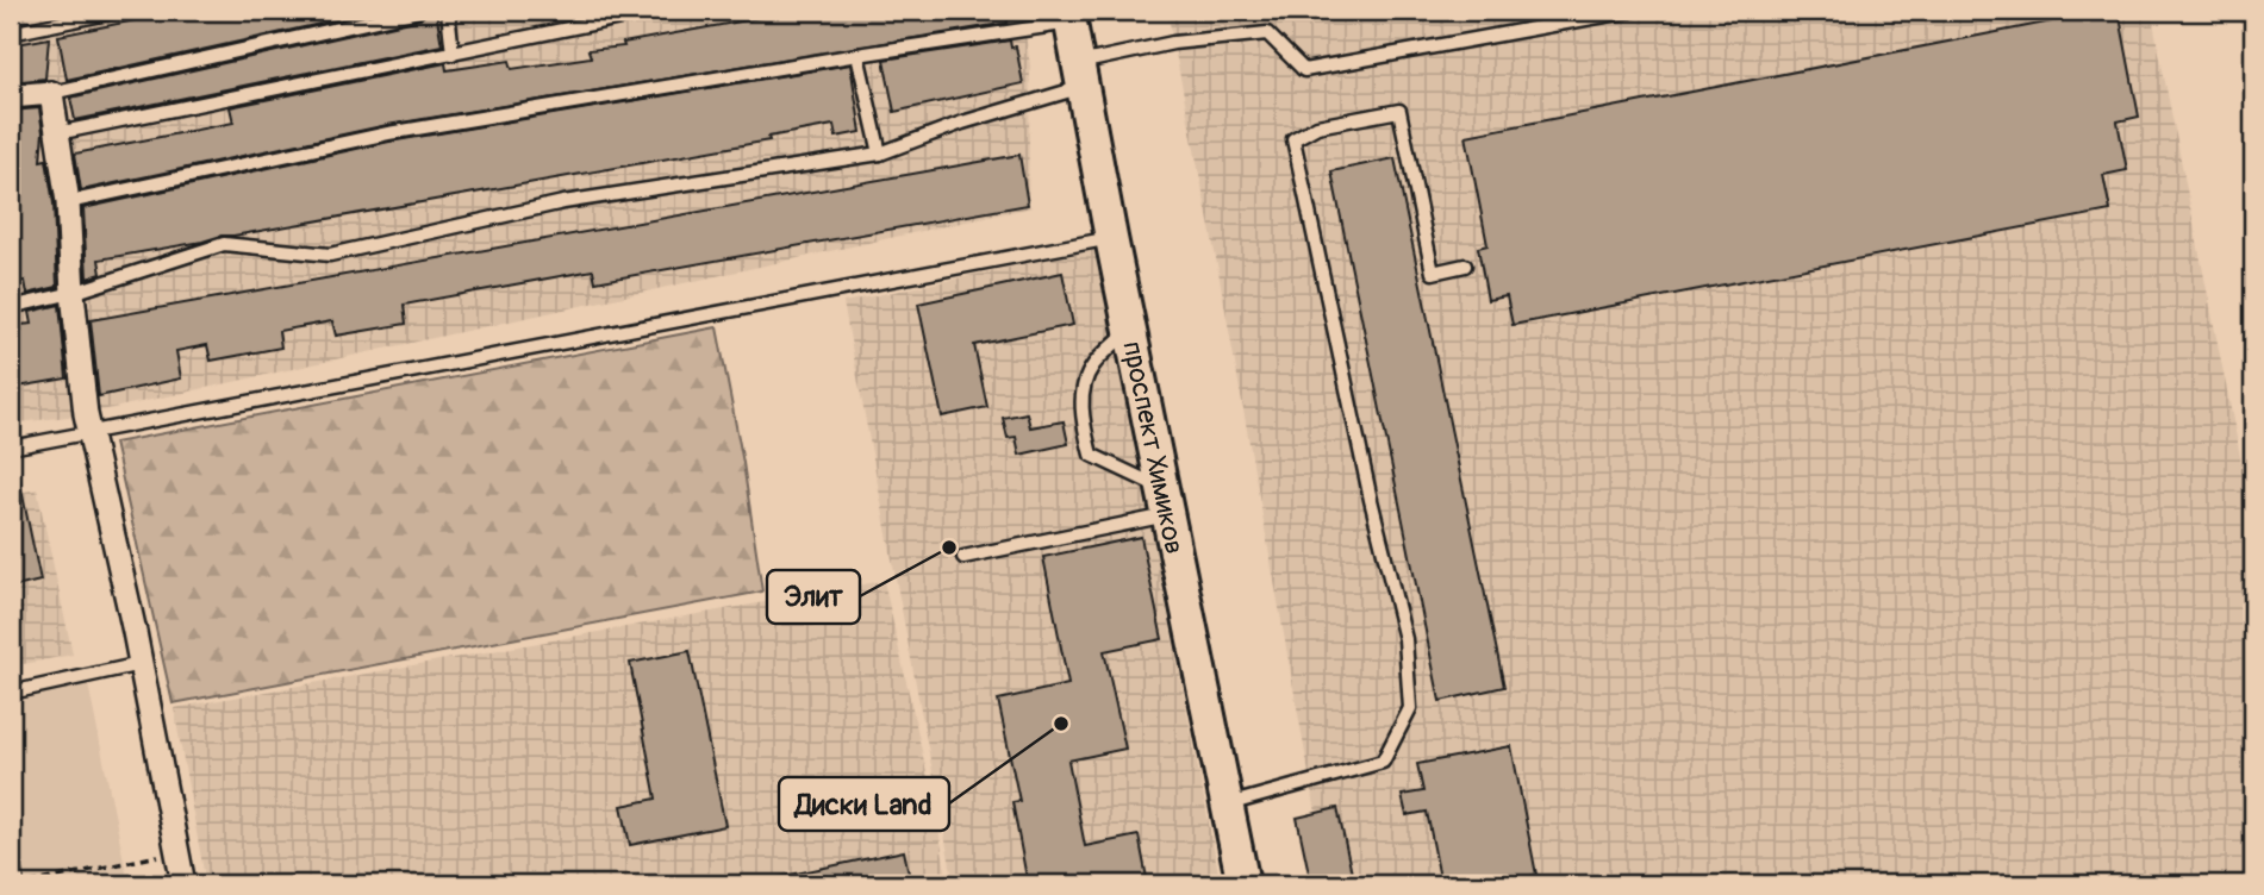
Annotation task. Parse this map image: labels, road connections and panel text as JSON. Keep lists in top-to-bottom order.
{
  "streets": {
    "main road": ["проспект Химиков"]
  },
  "places": ["Элит", "Диски Land"]
}
